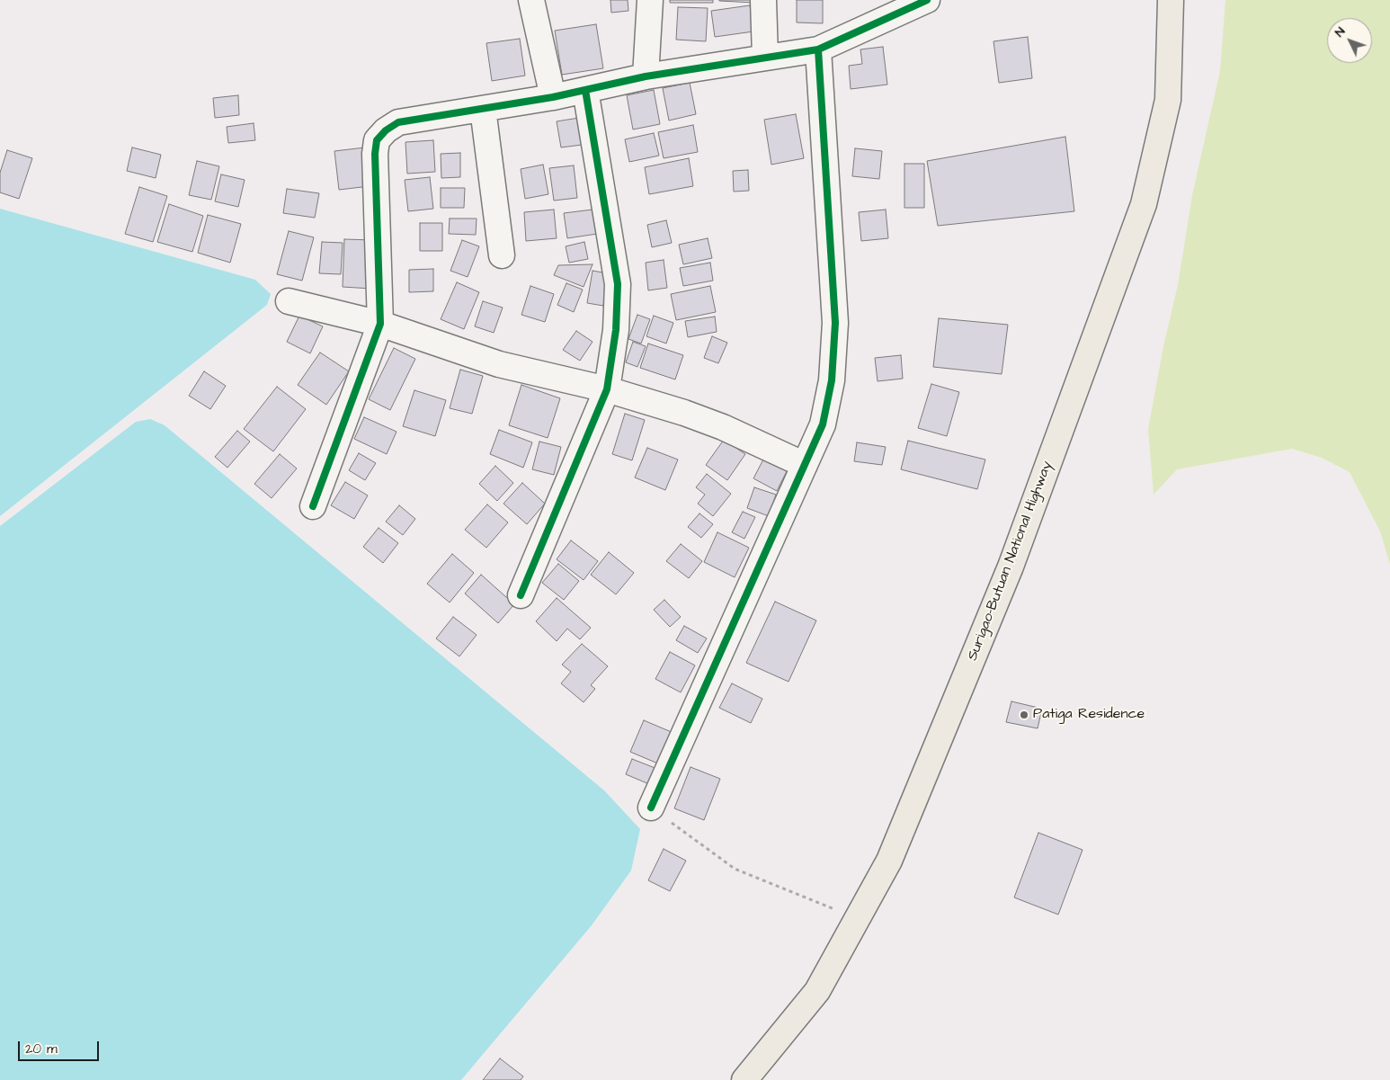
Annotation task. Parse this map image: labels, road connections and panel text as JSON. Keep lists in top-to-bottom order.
{
  "streets": {
    "highway": ["Surigao-Butuan National Highway"]
  },
  "places": ["Patiga Residence"],
  "scale_bar": "20 m",
  "north": "top left"
}
